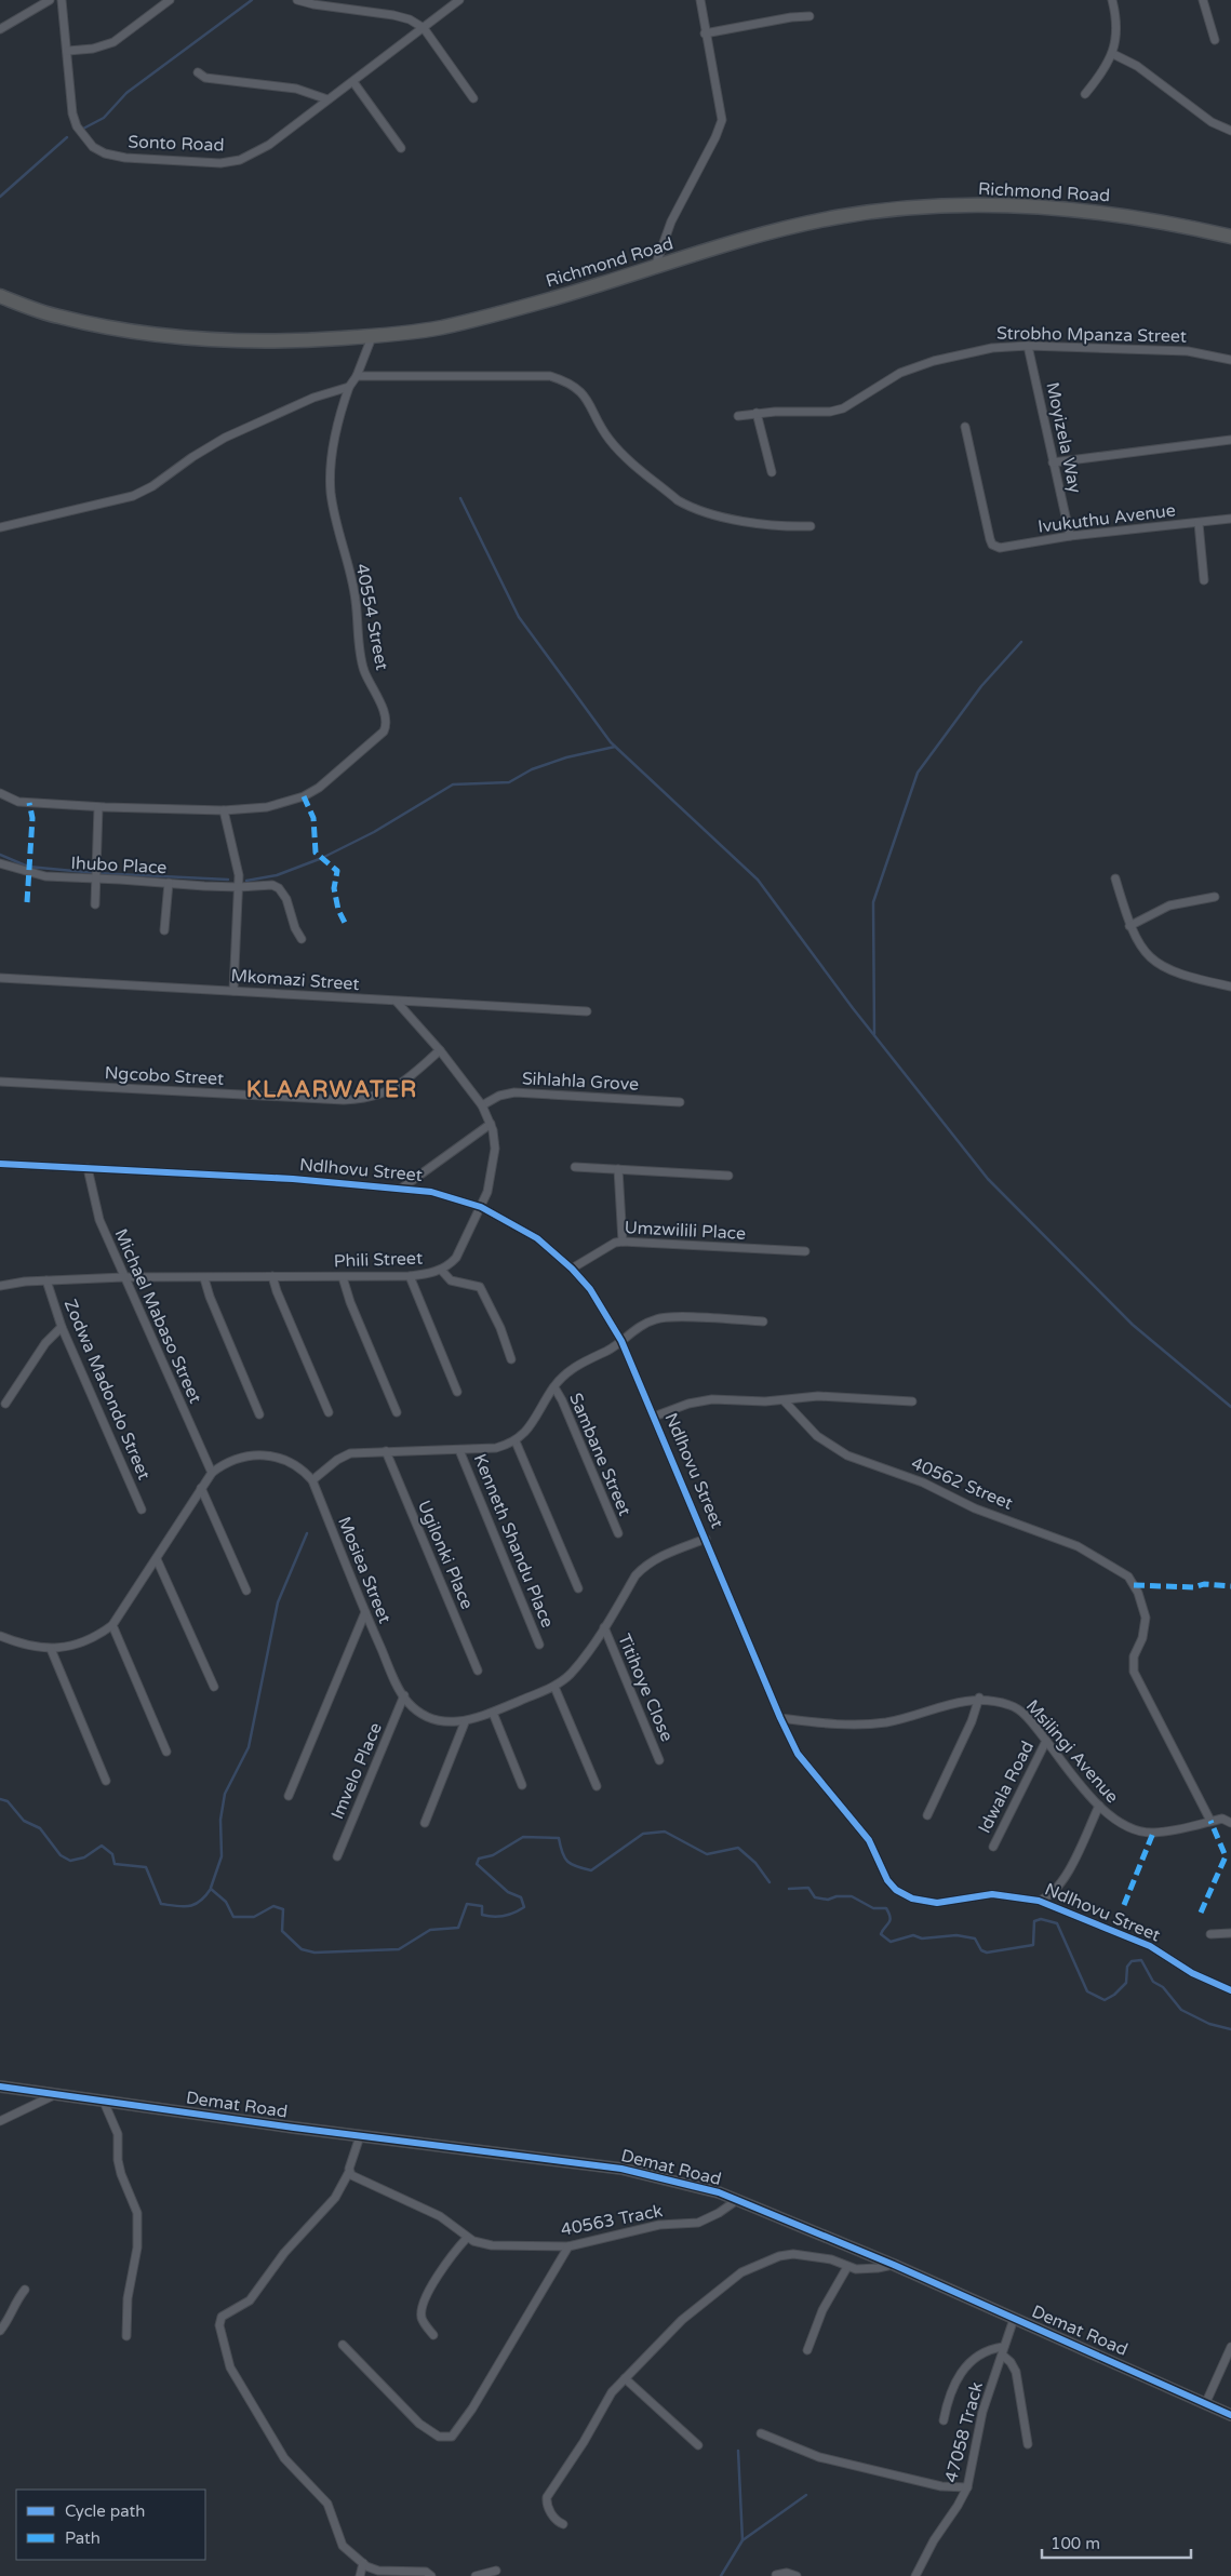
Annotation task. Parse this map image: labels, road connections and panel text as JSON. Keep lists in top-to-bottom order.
{
  "streets": {
    "highway": ["Richmond Road"],
    "street": [
      "Sonto Road",
      "Strobho Mpanza Street",
      "Moyizela Way",
      "Ivukuthu Avenue",
      "40554 Street",
      "Ihubo Place",
      "Mkomazi Street",
      "Ngcobo Street",
      "Sihlahla Grove",
      "Ndlhovu Street",
      "Umzwilili Place",
      "Phili Street",
      "Michael Mabaso Street",
      "Zodwa Madondo Street",
      "Sambane Street",
      "40562 Street",
      "Kenneth Shandu Place",
      "Ugilonki Place",
      "Mosiea Street",
      "Titihoye Close",
      "Msilingi Avenue",
      "Imvelo Place",
      "Idwala Road",
      "Demat Road",
      "40563 Track",
      "47058 Track"
    ]
  },
  "crossings": [
    ["Strobho Mpanza Street", "Moyizela Way"],
    ["Moyizela Way", "Ivukuthu Avenue"],
    ["Mkomazi Street", "Phili Street"],
    ["Ngcobo Street", "Phili Street"],
    ["Sihlahla Grove", "Phili Street"],
    ["Ndlhovu Street", "Umzwilili Place"],
    ["Ndlhovu Street", "Phili Street"],
    ["Ndlhovu Street", "Michael Mabaso Street"],
    ["Ndlhovu Street", "Mosiea Street"],
    ["Phili Street", "Michael Mabaso Street"],
    ["Phili Street", "Zodwa Madondo Street"],
    ["Michael Mabaso Street", "Mosiea Street"],
    ["40562 Street", "Msilingi Avenue"],
    ["Mosiea Street", "Titihoye Close"],
    ["Mosiea Street", "Imvelo Place"],
    ["Msilingi Avenue", "Idwala Road"],
    ["Demat Road", "40563 Track"],
    ["Demat Road", "47058 Track"]
  ],
  "districts": ["KLAARWATER"],
  "legend": ["Cycle path", "Path"],
  "scale_bar": "100 m"
}
